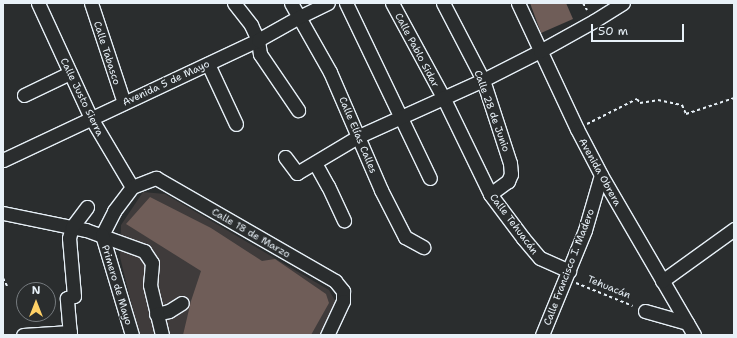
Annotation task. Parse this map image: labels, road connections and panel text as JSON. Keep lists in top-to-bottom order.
{
  "streets": {
    "street": [
      "Calle Pablo Sidar",
      "Calle Tabasco",
      "Avenida 5 de Mayo",
      "Calle Justo Sierra",
      "Calle 28 de Junio",
      "Calle Elías Calles",
      "Avenida Obrera",
      "Calle Tehuacán",
      "Calle 18 de Marzo",
      "Calle Francisco I. Madero",
      "Primero de Mayo"
    ],
    "path": ["Tehuacán"]
  },
  "crossings": [
    ["Calle Pablo Sidar", "Calle Tehuacán"],
    ["Calle Tabasco", "Avenida 5 de Mayo"],
    ["Avenida 5 de Mayo", "Calle Justo Sierra"],
    ["Avenida 5 de Mayo", "Calle Elías Calles"],
    ["Calle Justo Sierra", "Calle 18 de Marzo"],
    ["Calle 28 de Junio", "Calle Tehuacán"],
    ["Avenida Obrera", "Calle Francisco I. Madero"],
    ["Calle Tehuacán", "Calle Francisco I. Madero"],
    ["Calle Tehuacán", "Tehuacán"],
    ["Calle Francisco I. Madero", "Tehuacán"]
  ],
  "scale_bar": "50 m",
  "north": "top"
}
